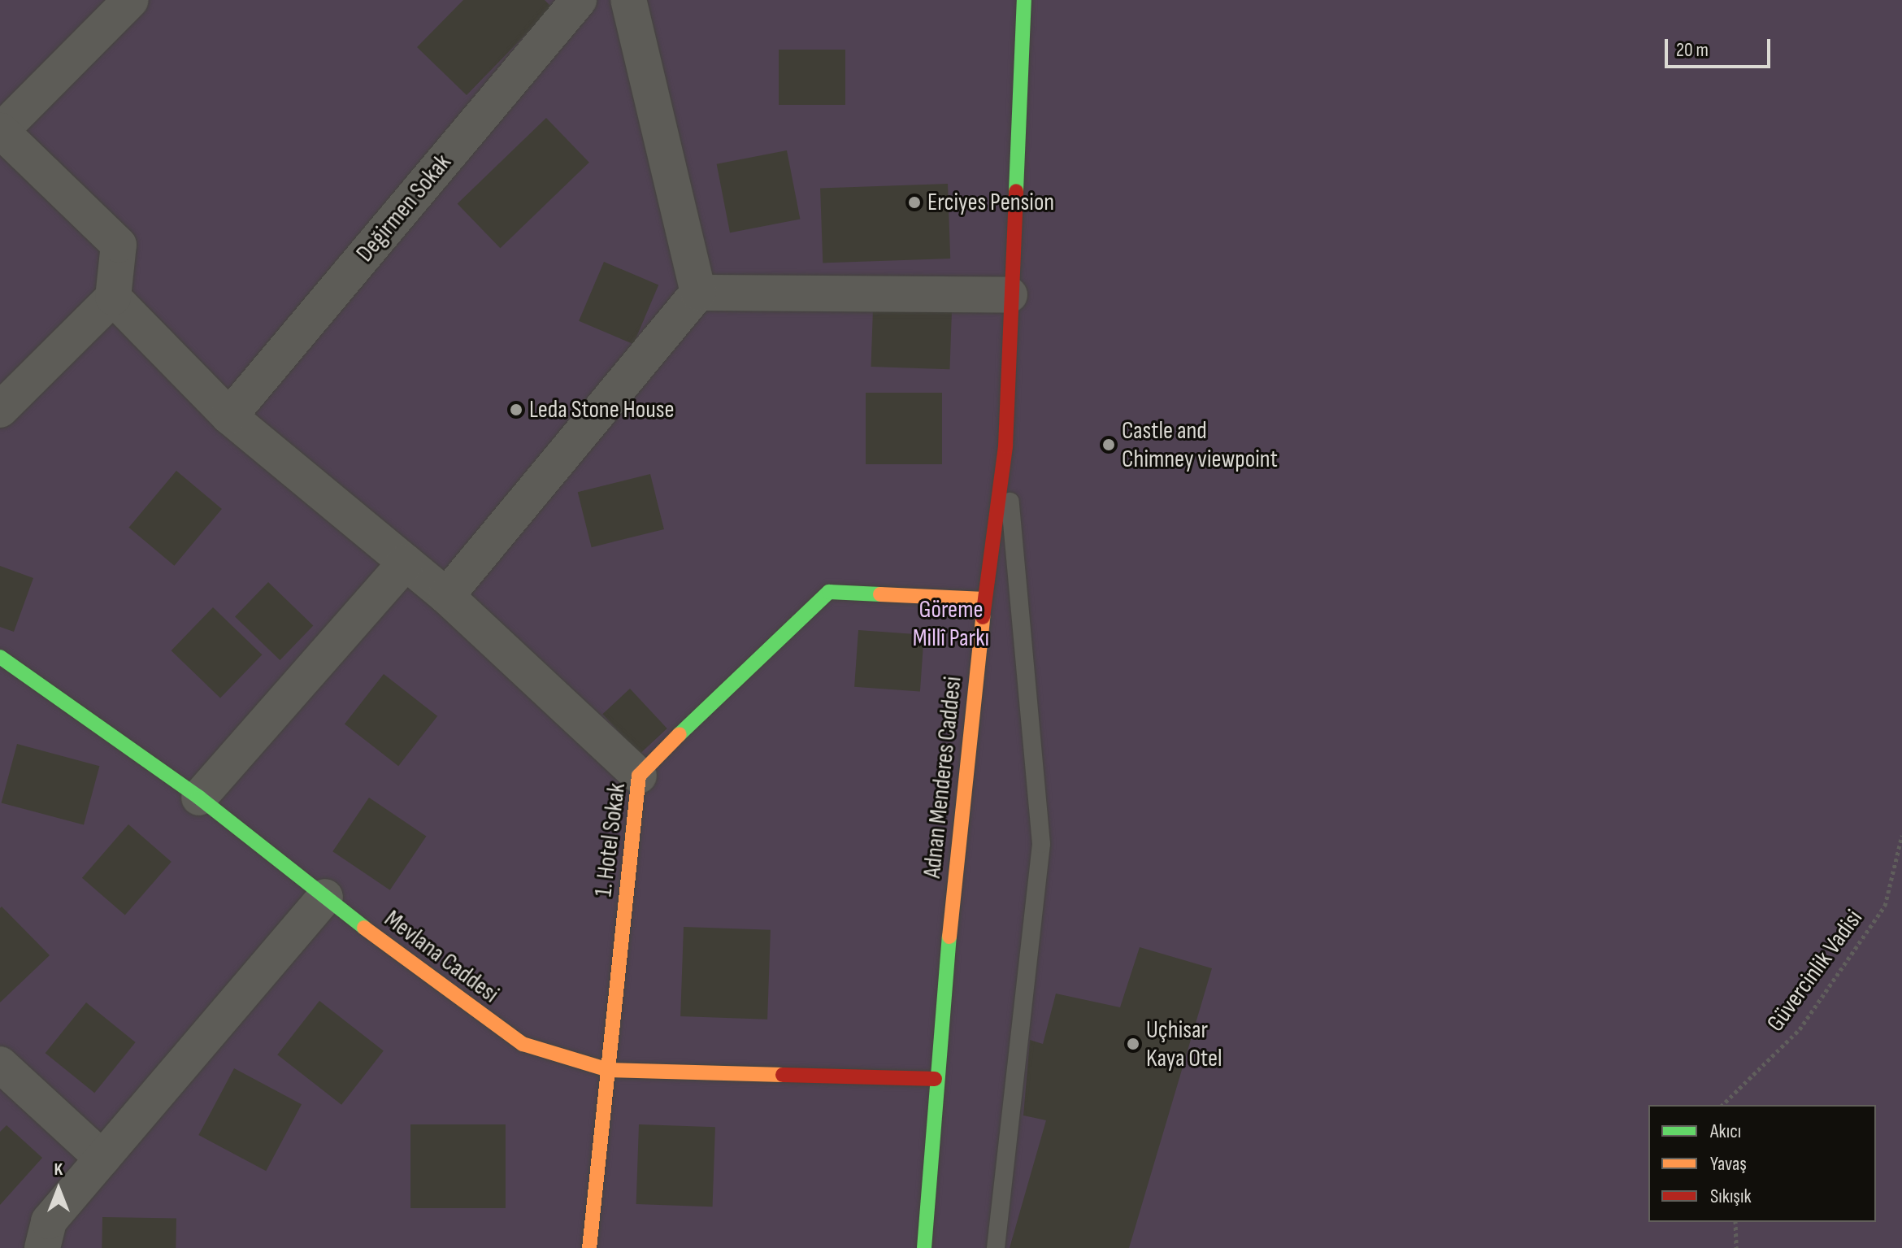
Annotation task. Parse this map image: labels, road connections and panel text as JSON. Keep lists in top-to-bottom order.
{
  "streets": {
    "street": [
      "Değirmen Sokak",
      "Adnan Menderes Caddesi",
      "1. Hotel Sokak",
      "Mevlana Caddesi"
    ],
    "path": ["Güvercinlik Vadisi"]
  },
  "crossings": [
    ["Adnan Menderes Caddesi", "1. Hotel Sokak"],
    ["Adnan Menderes Caddesi", "Mevlana Caddesi"],
    ["1. Hotel Sokak", "Mevlana Caddesi"]
  ],
  "parks": ["Göreme Millî Parkı"],
  "places": [
    "Erciyes Pension",
    "Leda Stone House",
    "Castle and Chimney viewpoint",
    "Uçhisar Kaya Otel"
  ],
  "legend": ["Akıcı", "Yavaş", "Sıkışık"],
  "scale_bar": "20 m",
  "north": "top"
}
